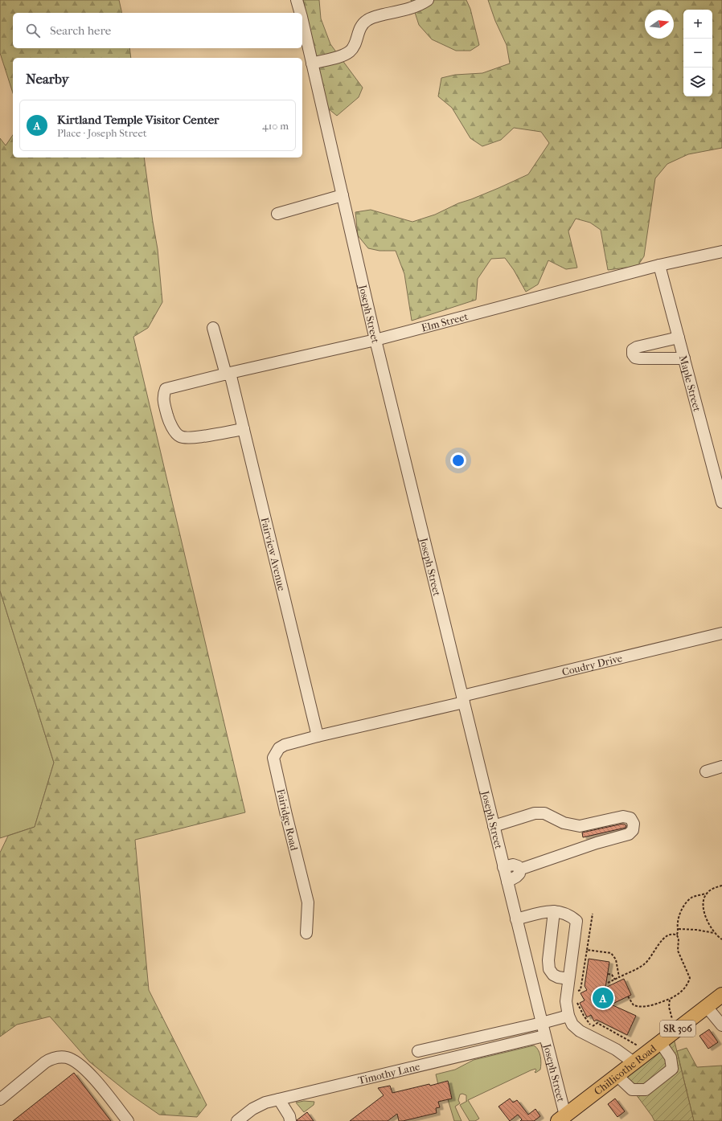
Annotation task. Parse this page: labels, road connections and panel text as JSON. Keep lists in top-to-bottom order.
{
  "streets": {
    "main road": ["SR 306", "Chillicothe Road"],
    "street": [
      "Joseph Street",
      "Elm Street",
      "Maple Street",
      "Fairview Avenue",
      "Coudry Drive",
      "Fairidge Road",
      "Timothy Lane"
    ]
  },
  "crossings": [
    ["Joseph Street", "Elm Street"],
    ["Joseph Street", "Coudry Drive"],
    ["Joseph Street", "Chillicothe Road"],
    ["Joseph Street", "Timothy Lane"],
    ["Elm Street", "Maple Street"],
    ["Elm Street", "Fairview Avenue"],
    ["Fairview Avenue", "Coudry Drive"],
    ["Fairview Avenue", "Fairidge Road"],
    ["Coudry Drive", "Fairidge Road"]
  ],
  "north": "right",
  "page": {
    "map_buttons": ["+", "−"],
    "search": "Search here",
    "heading": "Nearby",
    "list": [
      {
        "mark": "A",
        "name": "Kirtland Temple Visitor Center",
        "note": "Place · Joseph Street",
        "value": "410 m"
      }
    ],
    "pins": "A"
  }
}
